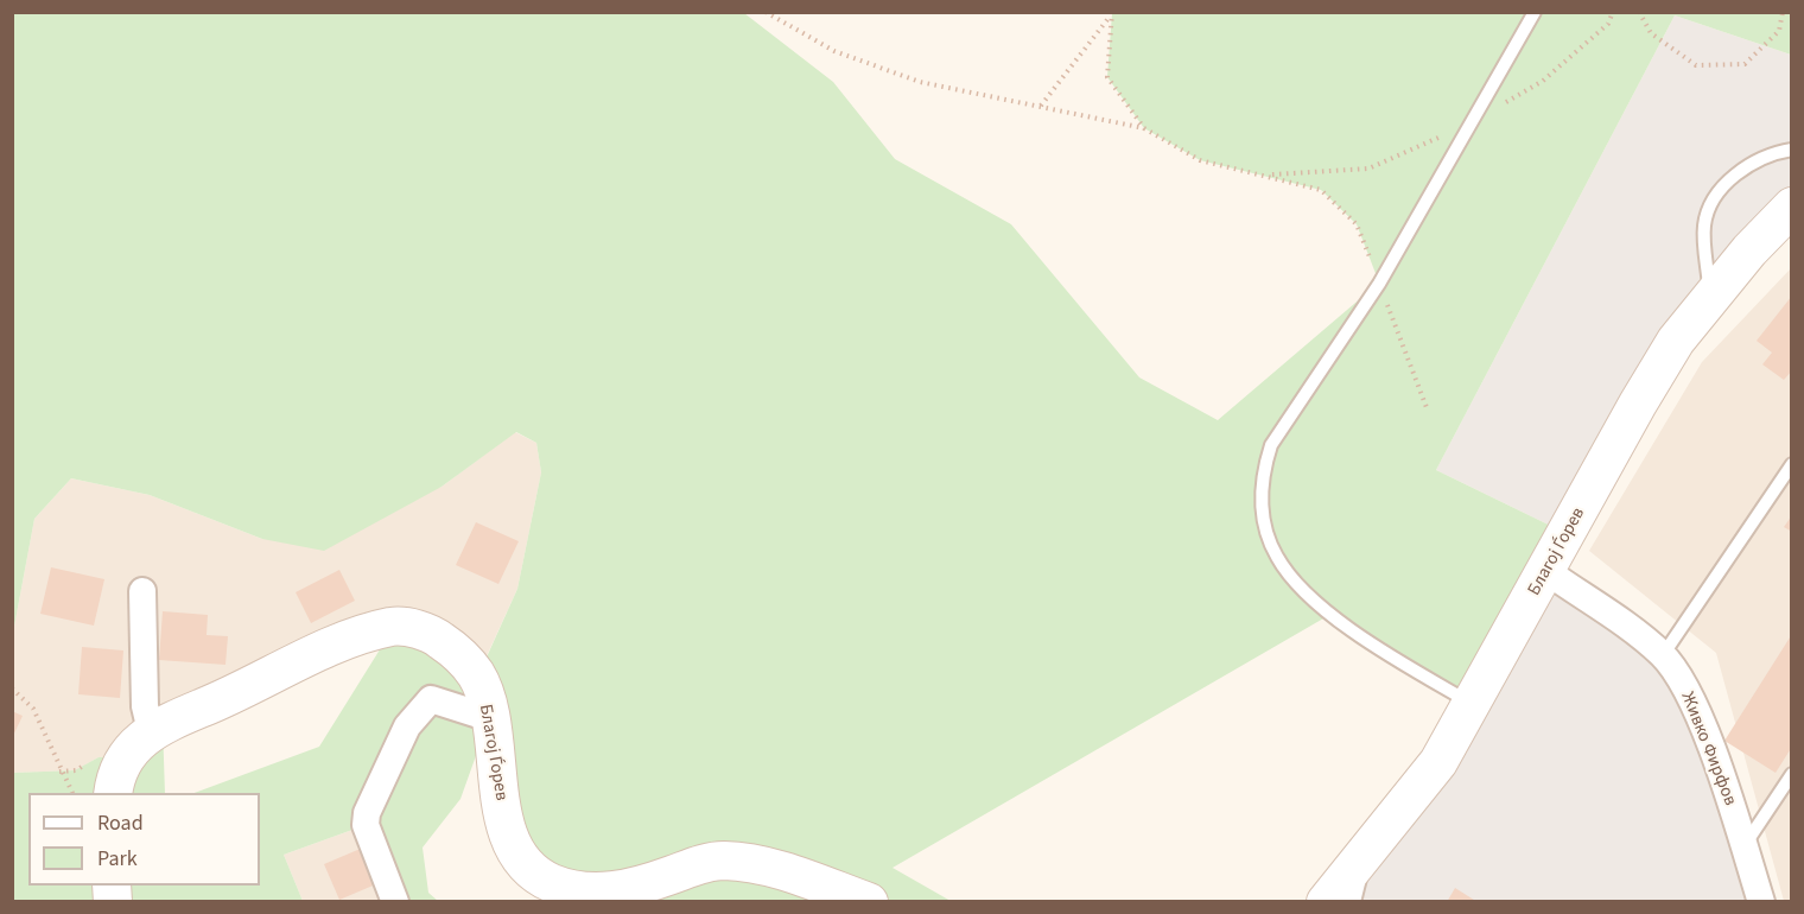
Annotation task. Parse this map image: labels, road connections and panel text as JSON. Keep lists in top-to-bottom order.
{
  "streets": {
    "main road": ["Благој Ѓорев"],
    "street": ["Живко Фирфов"]
  },
  "crossings": [
    ["Благој Ѓорев", "Живко Фирфов"]
  ],
  "legend": ["Road", "Park"]
}
